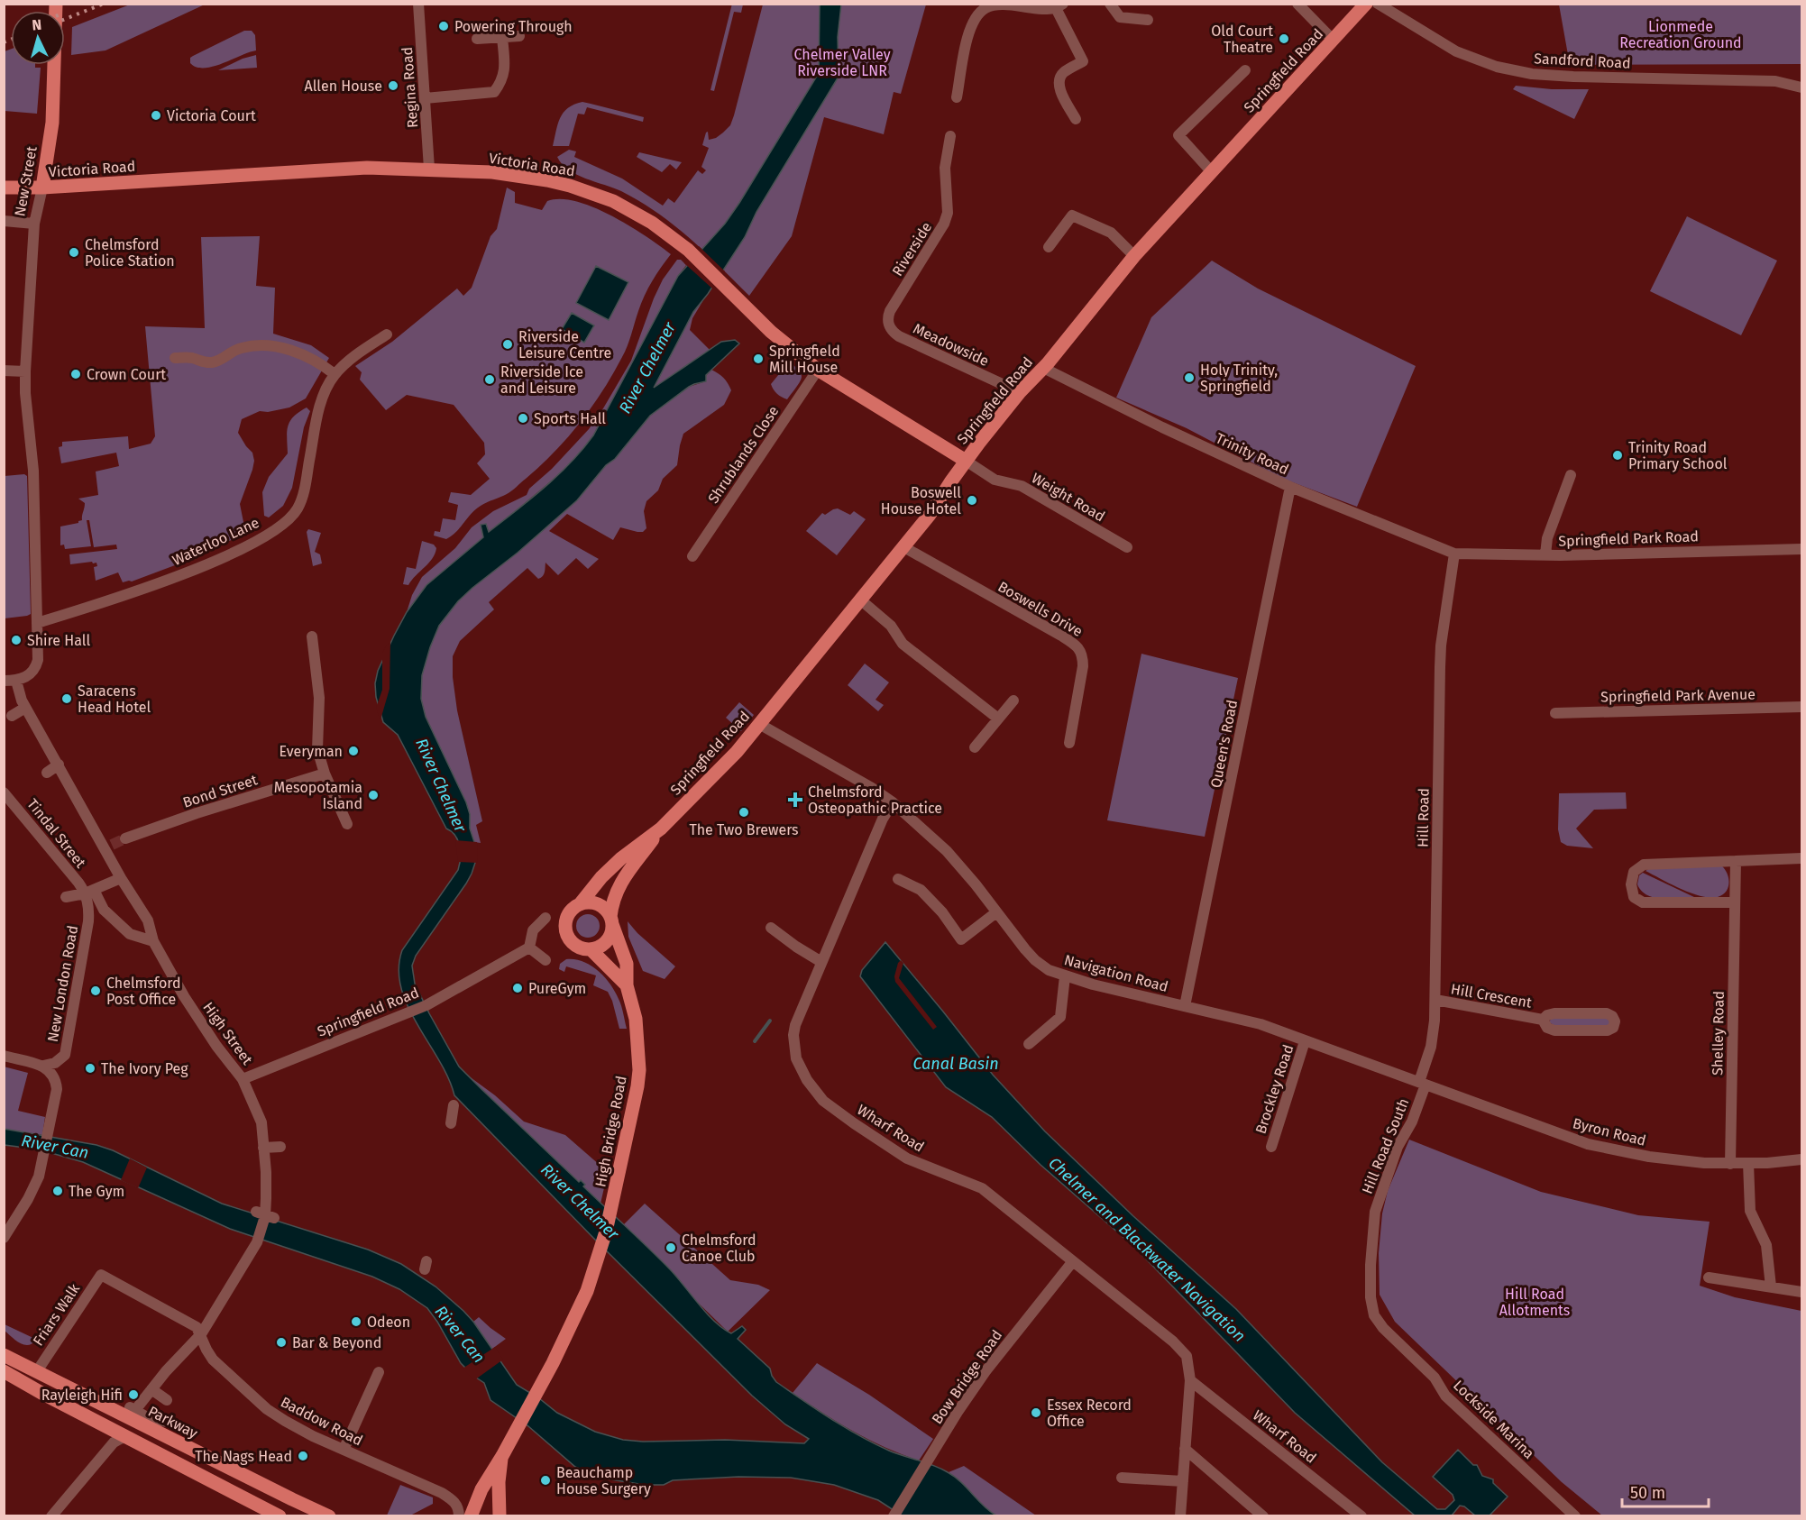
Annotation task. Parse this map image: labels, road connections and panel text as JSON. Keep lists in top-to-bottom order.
{
  "streets": {
    "main road": [
      "Springfield Road",
      "Victoria Road",
      "New Street",
      "High Bridge Road",
      "Parkway"
    ],
    "street": [
      "Sandford Road",
      "Regina Road",
      "Riverside",
      "Meadowside",
      "Trinity Road",
      "Shrublands Close",
      "Weight Road",
      "Springfield Park Road",
      "Waterloo Lane",
      "Boswells Drive",
      "Springfield Park Avenue",
      "Queen's Road",
      "Bond Street",
      "Hill Road",
      "Tindal Street",
      "Navigation Road",
      "New London Road",
      "Hill Crescent",
      "High Street",
      "Shelley Road",
      "Brockley Road",
      "Wharf Road",
      "Byron Road",
      "Hill Road South",
      "Friars Walk",
      "Bow Bridge Road",
      "Lockside Marina",
      "Baddow Road"
    ]
  },
  "crossings": [
    ["Springfield Road", "Victoria Road"],
    ["Springfield Road", "Meadowside"],
    ["Springfield Road", "Trinity Road"],
    ["Springfield Road", "Weight Road"],
    ["Springfield Road", "Boswells Drive"],
    ["Springfield Road", "Navigation Road"],
    ["Springfield Road", "High Street"],
    ["Springfield Road", "High Bridge Road"],
    ["Regina Road", "Victoria Road"],
    ["Victoria Road", "New Street"],
    ["Victoria Road", "Shrublands Close"],
    ["Victoria Road", "Weight Road"],
    ["New Street", "Waterloo Lane"],
    ["New Street", "High Street"],
    ["Riverside", "Meadowside"],
    ["Trinity Road", "Springfield Park Road"],
    ["Trinity Road", "Queen's Road"],
    ["Trinity Road", "Hill Road"],
    ["Springfield Park Road", "Hill Road"],
    ["Queen's Road", "Navigation Road"],
    ["Hill Road", "Navigation Road"],
    ["Hill Road", "Hill Crescent"],
    ["Hill Road", "Byron Road"],
    ["Hill Road", "Hill Road South"],
    ["Tindal Street", "New London Road"],
    ["Tindal Street", "High Street"],
    ["Navigation Road", "Brockley Road"],
    ["Navigation Road", "Wharf Road"],
    ["Navigation Road", "Byron Road"],
    ["Navigation Road", "Hill Road South"],
    ["High Street", "Baddow Road"],
    ["Shelley Road", "Byron Road"],
    ["Wharf Road", "Bow Bridge Road"],
    ["Byron Road", "Hill Road South"],
    ["Hill Road South", "Lockside Marina"],
    ["Friars Walk", "Baddow Road"],
    ["Friars Walk", "Parkway"]
  ],
  "water": [
    "River Chelmer",
    "Canal Basin",
    "River Can",
    "Chelmer and Blackwater Navigation"
  ],
  "parks": ["Lionmede Recreation Ground", "Chelmer Valley Riverside LNR", "Hill Road Allotments"],
  "places": {
    "other": [
      "Powering Through",
      "Old Court Theatre",
      "Allen House",
      "Victoria Court",
      "Chelmsford Police Station",
      "Riverside Leisure Centre",
      "Springfield Mill House",
      "Crown Court",
      "Holy Trinity, Springfield",
      "Riverside Ice and Leisure",
      "Sports Hall",
      "Trinity Road Primary School",
      "Boswell House Hotel",
      "Shire Hall",
      "Saracens Head Hotel",
      "Everyman",
      "Mesopotamia Island",
      "The Two Brewers",
      "PureGym",
      "Chelmsford Post Office",
      "The Ivory Peg",
      "The Gym",
      "Chelmsford Canoe Club",
      "Odeon",
      "Bar & Beyond",
      "Rayleigh Hifi",
      "Essex Record Office",
      "The Nags Head",
      "Beauchamp House Surgery"
    ],
    "health": ["Chelmsford Osteopathic Practice"]
  },
  "scale_bar": "50 m",
  "north": "top"
}
